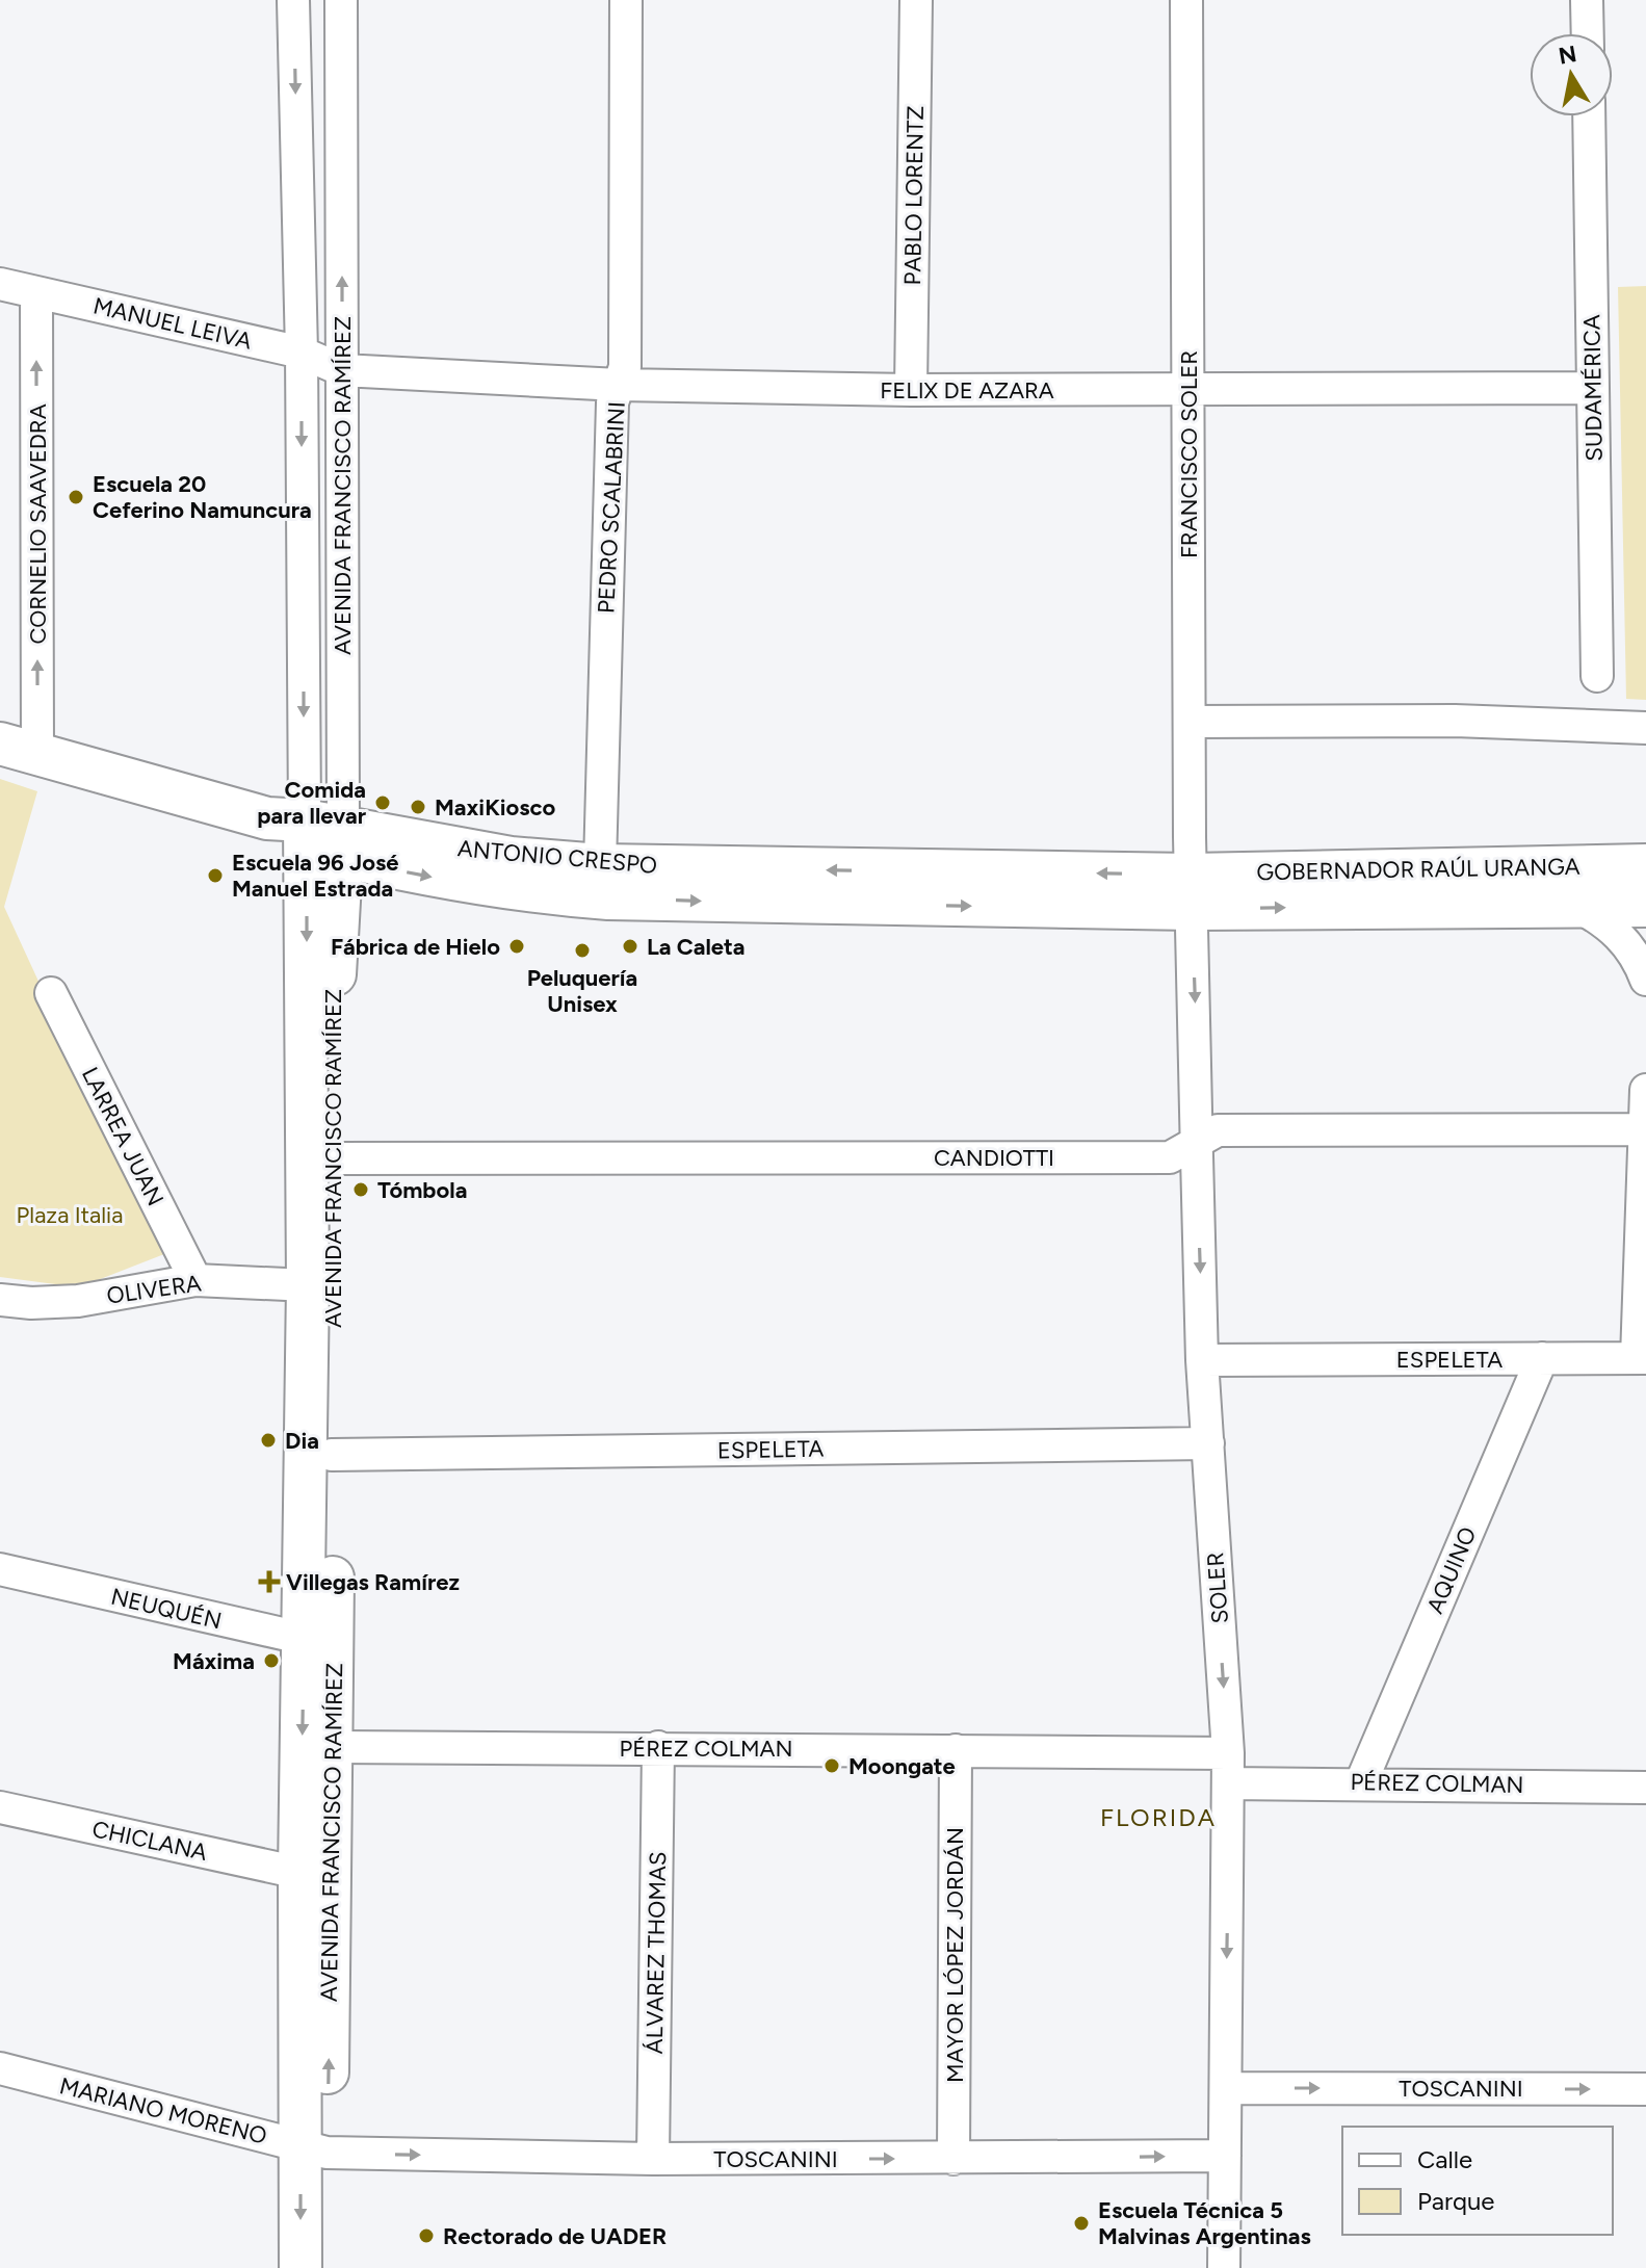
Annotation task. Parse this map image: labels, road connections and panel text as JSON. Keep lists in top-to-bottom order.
{
  "streets": {
    "main road": ["AVENIDA FRANCISCO RAMÍREZ", "ANTONIO CRESPO", "GOBERNADOR RAÚL URANGA"],
    "street": [
      "PABLO LORENTZ",
      "MANUEL LEIVA",
      "SUDAMÉRICA",
      "FELIX DE AZARA",
      "FRANCISCO SOLER",
      "PEDRO SCALABRINI",
      "CORNELIO SAAVEDRA",
      "LARREA JUAN",
      "CANDIOTTI",
      "OLIVERA",
      "ESPELETA",
      "AQUINO",
      "SOLER",
      "NEUQUÉN",
      "PÉREZ COLMAN",
      "CHICLANA",
      "ÁLVAREZ THOMAS",
      "MAYOR LÓPEZ JORDÁN",
      "TOSCANINI",
      "MARIANO MORENO"
    ]
  },
  "crossings": [
    ["PABLO LORENTZ", "FELIX DE AZARA"],
    ["MANUEL LEIVA", "FELIX DE AZARA"],
    ["MANUEL LEIVA", "AVENIDA FRANCISCO RAMÍREZ"],
    ["MANUEL LEIVA", "CORNELIO SAAVEDRA"],
    ["SUDAMÉRICA", "FELIX DE AZARA"],
    ["FELIX DE AZARA", "FRANCISCO SOLER"],
    ["FELIX DE AZARA", "AVENIDA FRANCISCO RAMÍREZ"],
    ["FELIX DE AZARA", "PEDRO SCALABRINI"],
    ["FRANCISCO SOLER", "ANTONIO CRESPO"],
    ["FRANCISCO SOLER", "GOBERNADOR RAÚL URANGA"],
    ["FRANCISCO SOLER", "SOLER"],
    ["AVENIDA FRANCISCO RAMÍREZ", "ANTONIO CRESPO"],
    ["AVENIDA FRANCISCO RAMÍREZ", "CANDIOTTI"],
    ["AVENIDA FRANCISCO RAMÍREZ", "OLIVERA"],
    ["AVENIDA FRANCISCO RAMÍREZ", "ESPELETA"],
    ["AVENIDA FRANCISCO RAMÍREZ", "NEUQUÉN"],
    ["AVENIDA FRANCISCO RAMÍREZ", "PÉREZ COLMAN"],
    ["AVENIDA FRANCISCO RAMÍREZ", "CHICLANA"],
    ["AVENIDA FRANCISCO RAMÍREZ", "TOSCANINI"],
    ["AVENIDA FRANCISCO RAMÍREZ", "MARIANO MORENO"],
    ["PEDRO SCALABRINI", "ANTONIO CRESPO"],
    ["ANTONIO CRESPO", "GOBERNADOR RAÚL URANGA"],
    ["ANTONIO CRESPO", "SOLER"],
    ["GOBERNADOR RAÚL URANGA", "SOLER"],
    ["LARREA JUAN", "OLIVERA"],
    ["CANDIOTTI", "SOLER"],
    ["ESPELETA", "AQUINO"],
    ["ESPELETA", "SOLER"],
    ["AQUINO", "PÉREZ COLMAN"],
    ["SOLER", "PÉREZ COLMAN"],
    ["SOLER", "TOSCANINI"],
    ["PÉREZ COLMAN", "ÁLVAREZ THOMAS"],
    ["PÉREZ COLMAN", "MAYOR LÓPEZ JORDÁN"],
    ["ÁLVAREZ THOMAS", "TOSCANINI"],
    ["MAYOR LÓPEZ JORDÁN", "TOSCANINI"],
    ["TOSCANINI", "MARIANO MORENO"]
  ],
  "one_way": ["CORNELIO SAAVEDRA", "SOLER", "TOSCANINI"],
  "districts": ["FLORIDA"],
  "parks": ["Plaza Italia"],
  "places": {
    "other": [
      "Escuela 20 Ceferino Namuncura",
      "Comida para llevar",
      "MaxiKiosco",
      "Escuela 96 José Manuel Estrada",
      "Fábrica de Hielo",
      "La Caleta",
      "Peluquería Unisex",
      "Tómbola",
      "Dia",
      "Máxima",
      "Moongate",
      "Escuela Técnica 5 Malvinas Argentinas",
      "Rectorado de UADER"
    ],
    "health": ["Villegas Ramírez"]
  },
  "legend": ["Calle", "Parque"],
  "north": "top"
}
